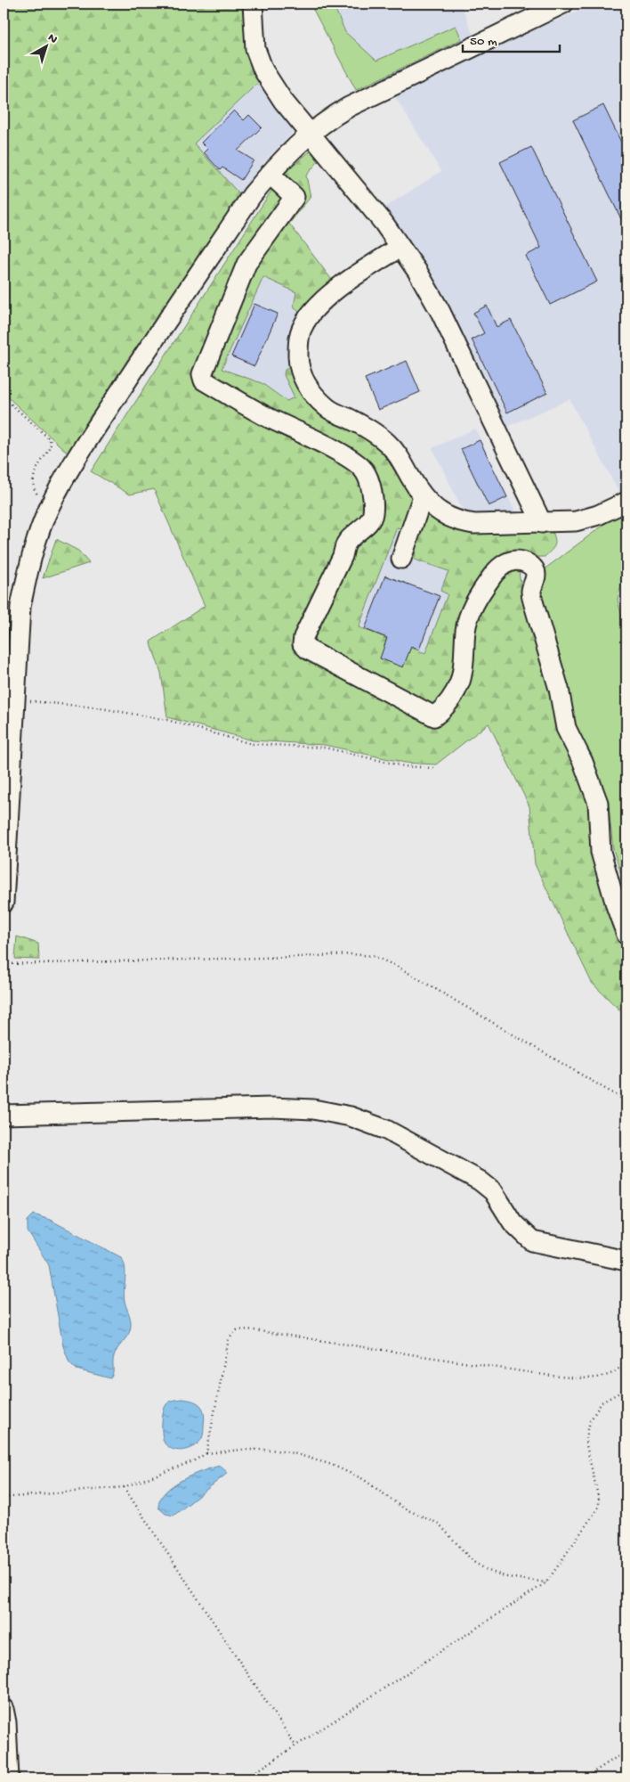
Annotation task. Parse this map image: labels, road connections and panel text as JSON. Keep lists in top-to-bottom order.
{
  "scale_bar": "50 m",
  "north": "top right"
}
